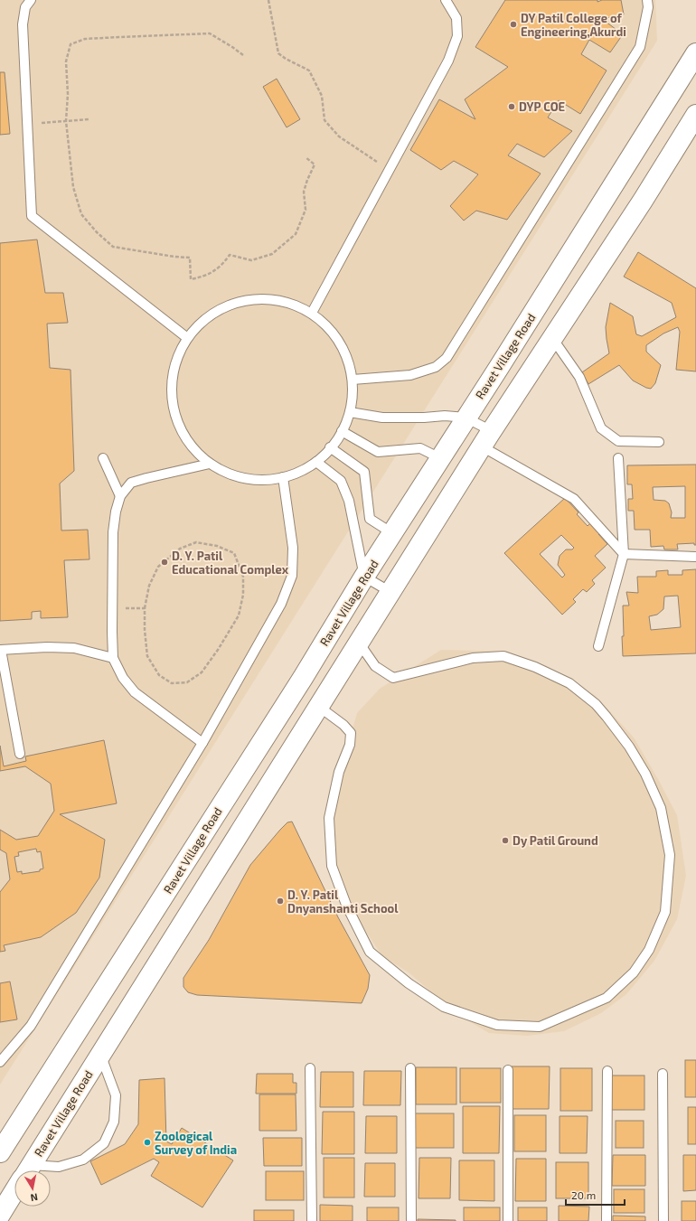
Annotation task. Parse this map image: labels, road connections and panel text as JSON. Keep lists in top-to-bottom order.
{
  "streets": {
    "main road": ["Ravet Village Road"]
  },
  "places": [
    "DY Patil College of Engineering,Akurdi",
    "DYP COE",
    "D. Y. Patil Educational Complex",
    "Dy Patil Ground",
    "D. Y. Patil Dnyanshanti School",
    "Zoological Survey of India"
  ],
  "scale_bar": "20 m",
  "north": "bottom"
}
